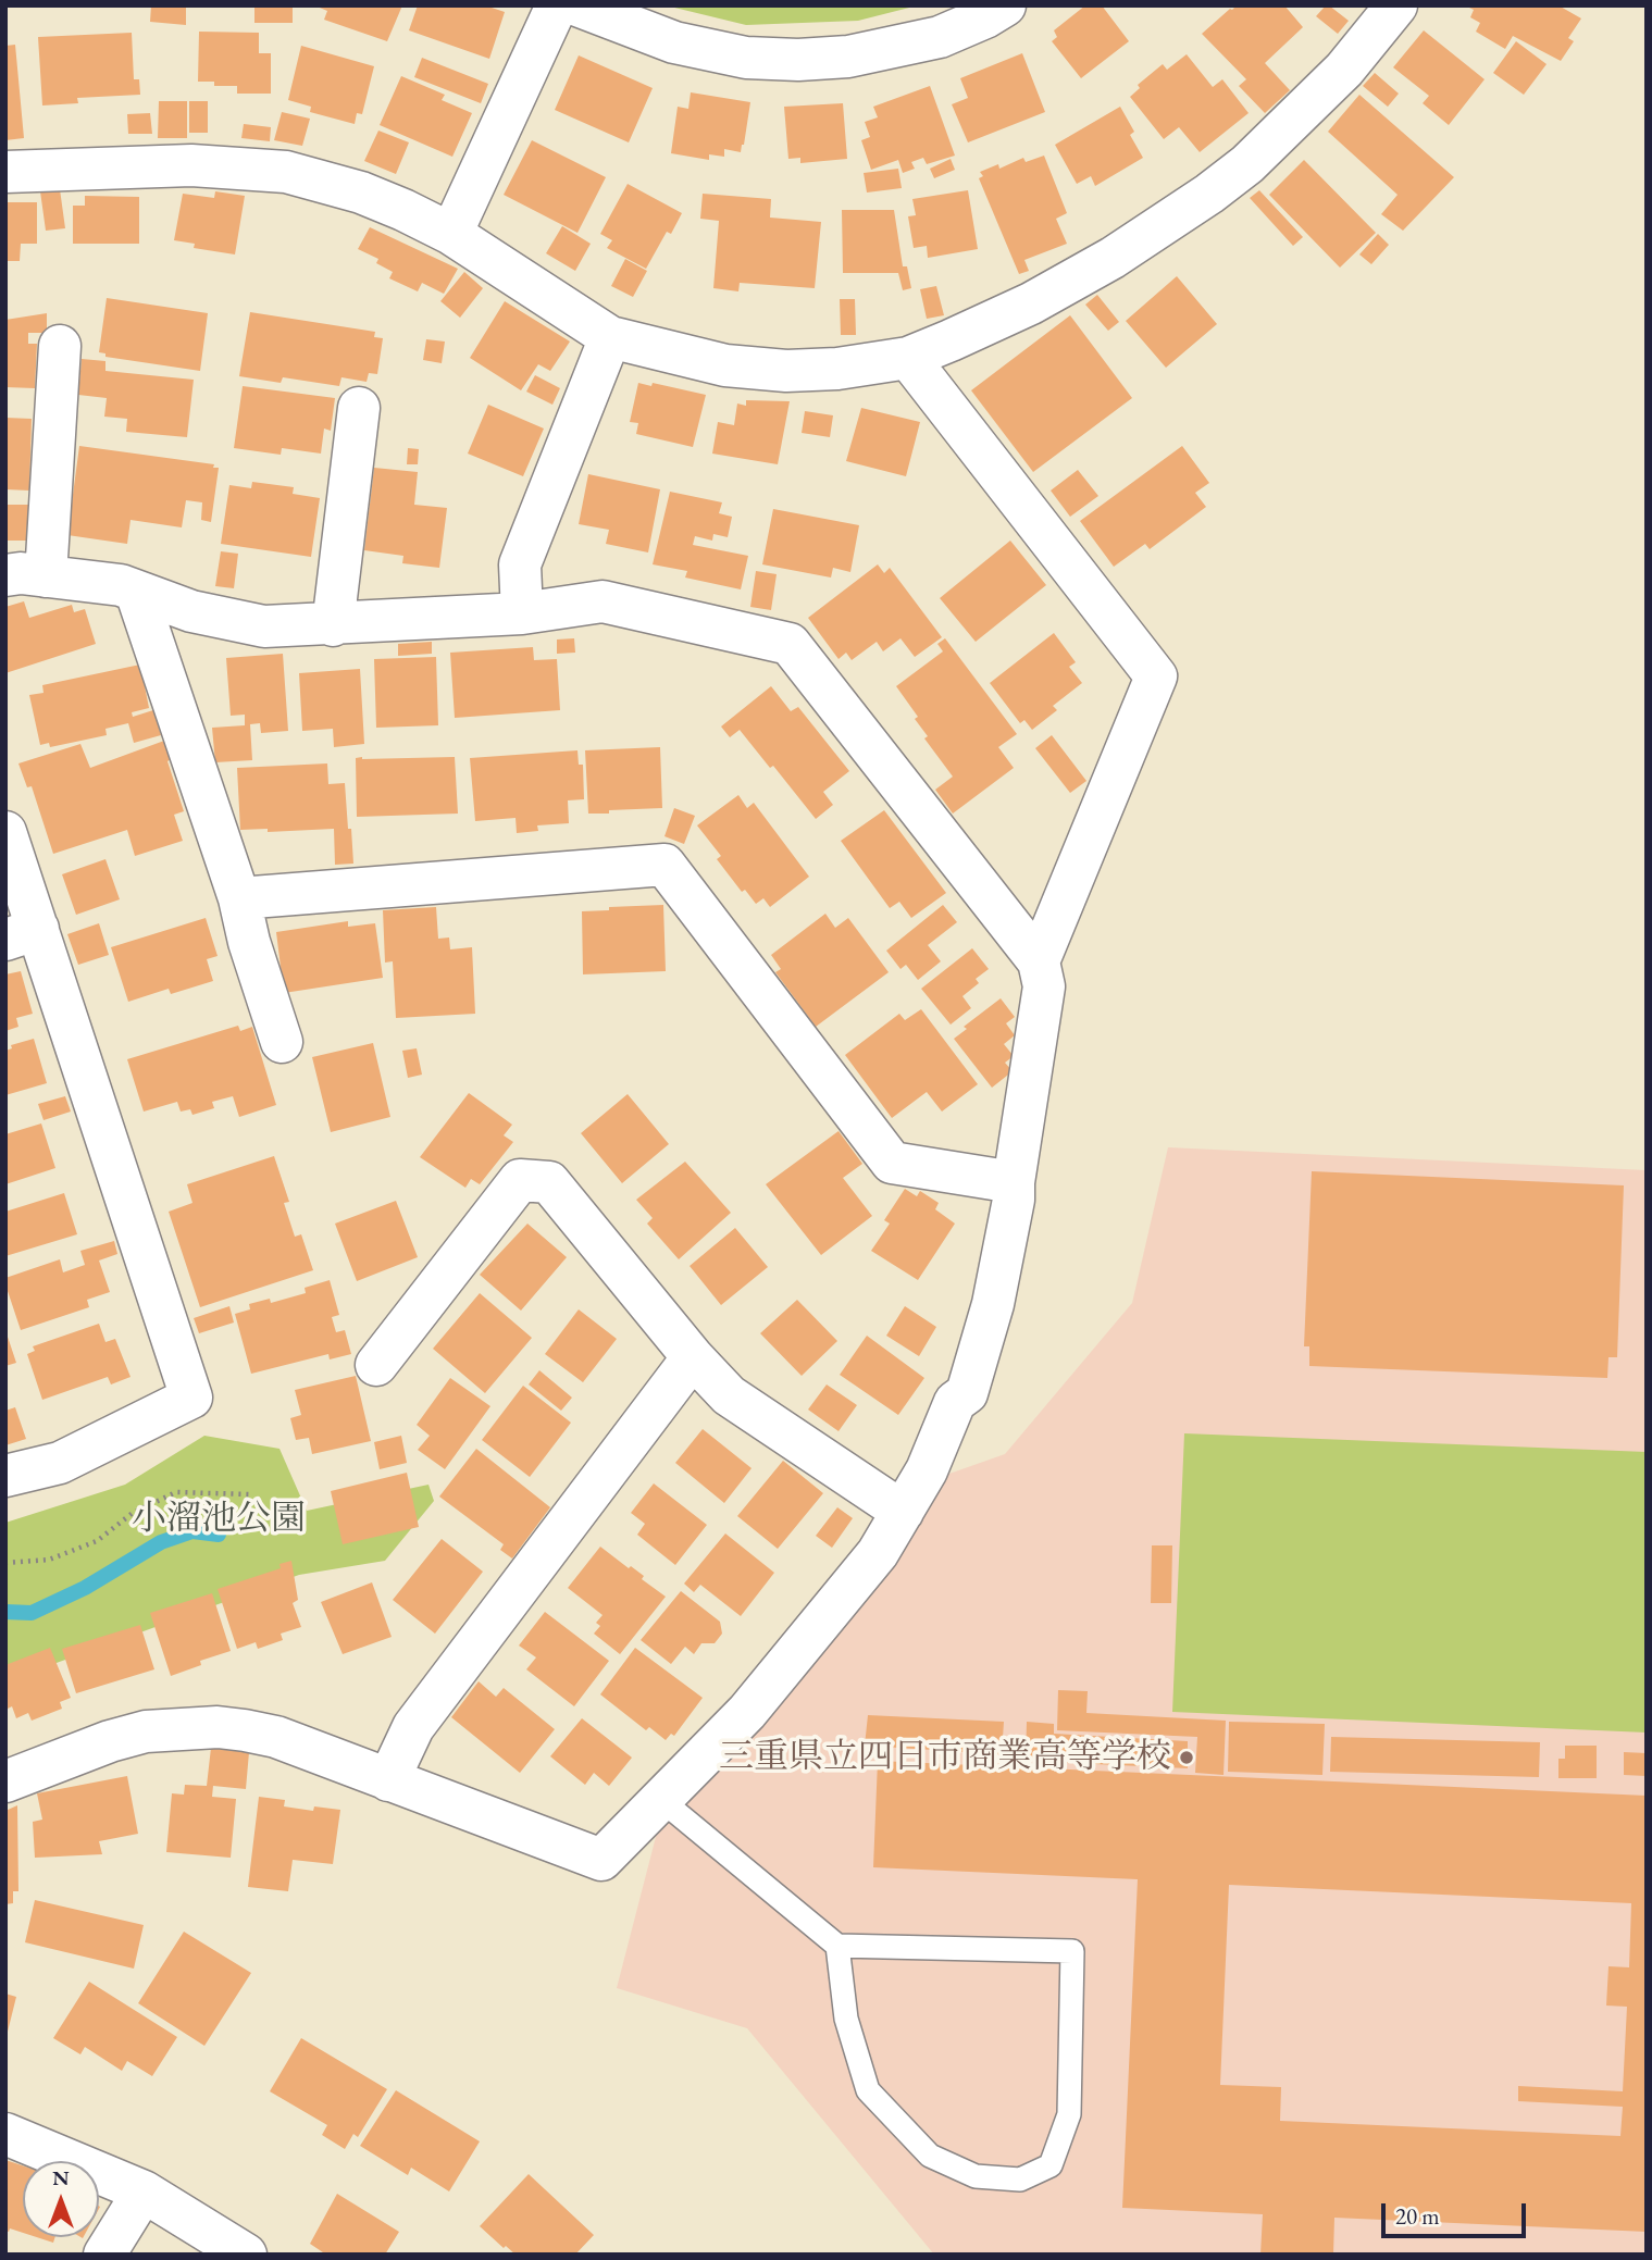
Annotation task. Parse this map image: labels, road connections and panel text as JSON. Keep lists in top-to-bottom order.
{
  "parks": ["小溜池公園"],
  "places": ["三重県立四日市商業高等学校"],
  "scale_bar": "20 m",
  "north": "top"
}
